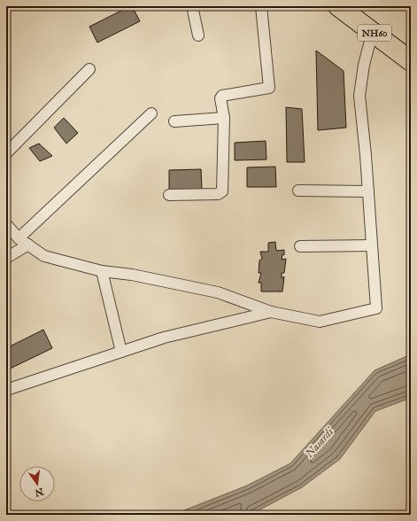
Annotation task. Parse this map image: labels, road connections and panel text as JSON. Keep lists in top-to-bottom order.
{
  "streets": {
    "highway": ["NH60"]
  },
  "water": ["Nasardi"],
  "north": "bottom"
}
